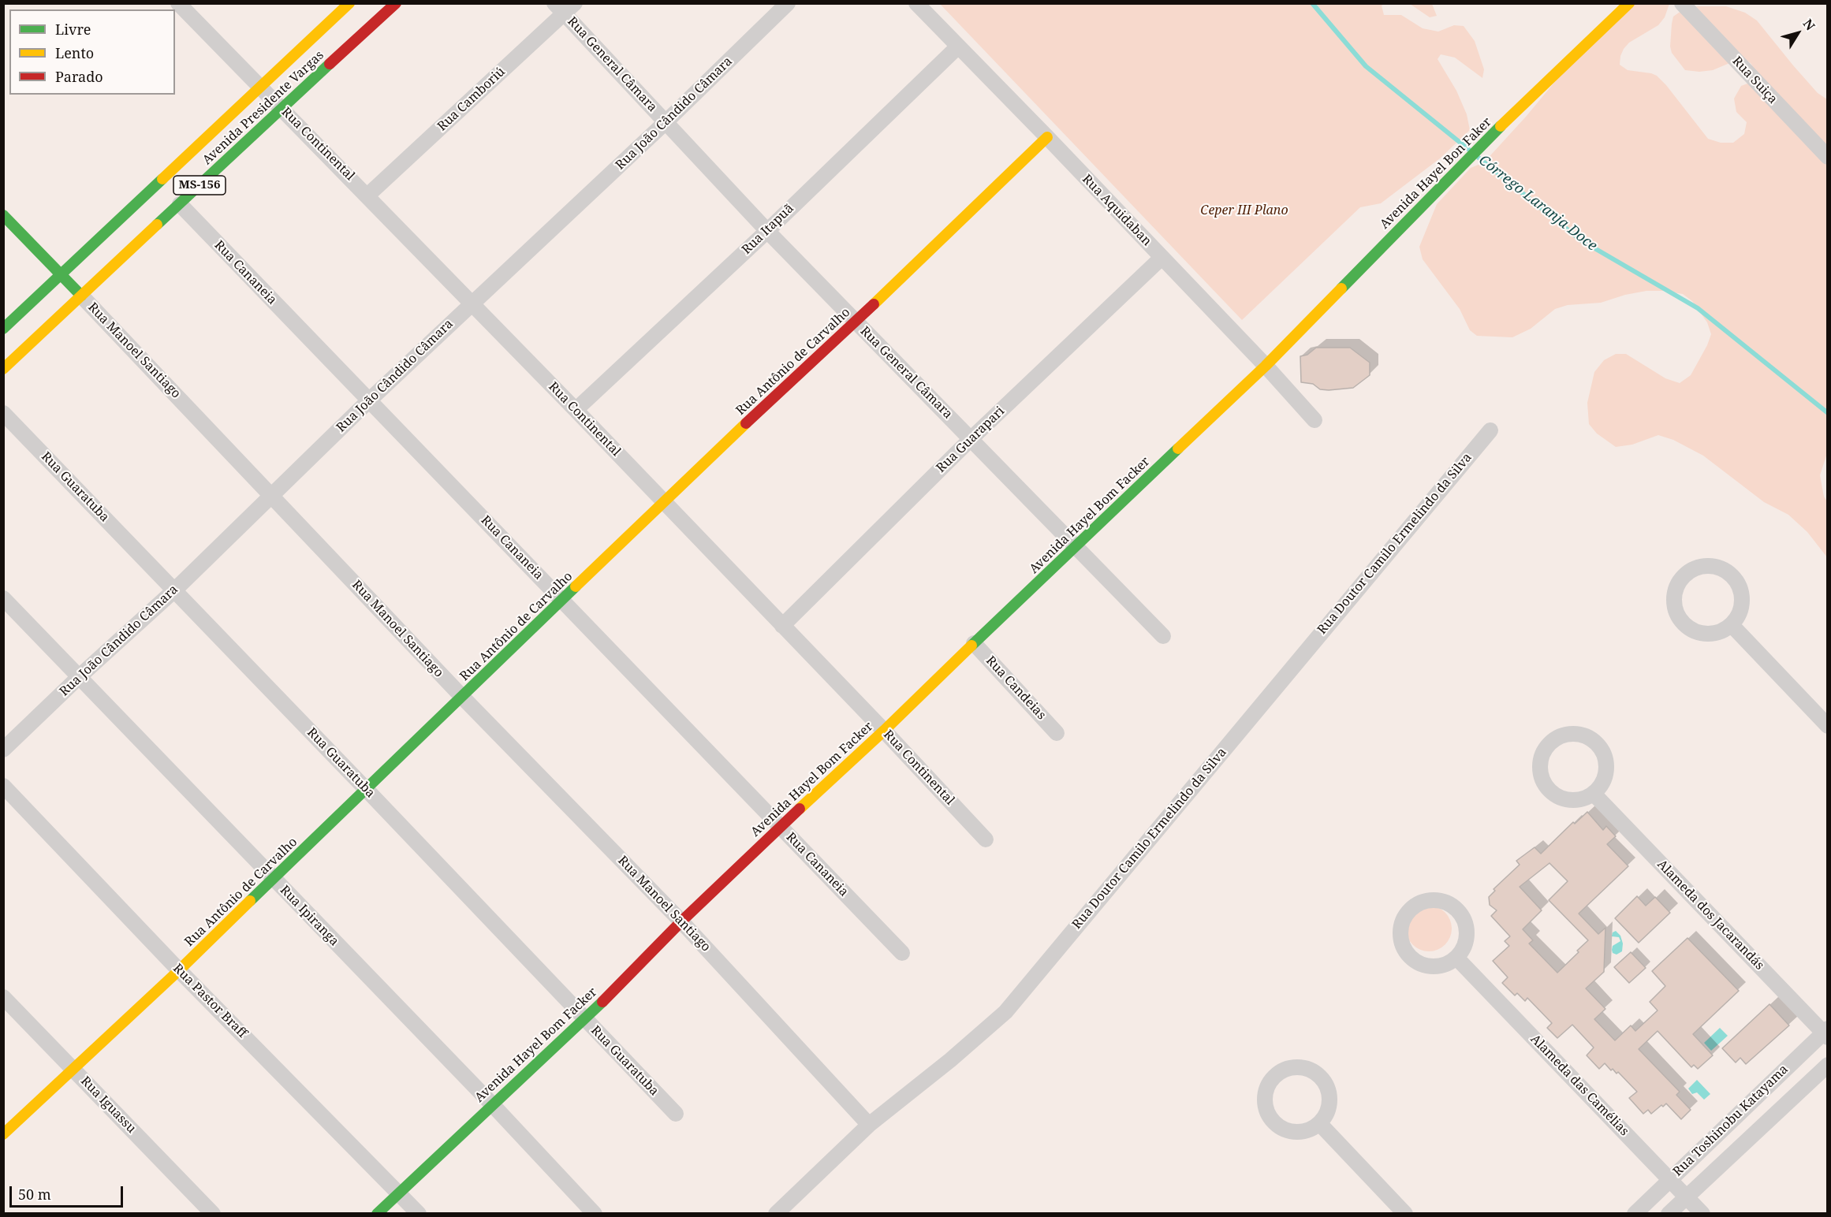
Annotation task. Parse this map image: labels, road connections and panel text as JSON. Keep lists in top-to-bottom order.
{
  "streets": {
    "street": [
      "Rua General Câmara",
      "Rua Suiça",
      "Rua Camboriú",
      "Avenida Presidente Vargas",
      "Rua João Cândido Câmara",
      "Rua Continental",
      "Avenida Hayel Bon Faker",
      "MS-156",
      "Rua Aquidaban",
      "Rua Itapuã",
      "Rua Cananeia",
      "Rua Manoel Santiago",
      "Rua Antônio de Carvalho",
      "Rua Guarapari",
      "Rua Guaratuba",
      "Avenida Hayel Bom Facker",
      "Rua Doutor Camilo Ermelindo da Silva",
      "Rua Candeias",
      "Alameda dos Jacarandás",
      "Rua Ipiranga",
      "Rua Pastor Braff",
      "Alameda das Camélias",
      "Rua Iguassu",
      "Rua Toshinobu Katayama"
    ]
  },
  "crossings": [
    ["Rua General Câmara", "Rua Camboriú"],
    ["Rua General Câmara", "Rua João Cândido Câmara"],
    ["Rua General Câmara", "Rua Itapuã"],
    ["Rua General Câmara", "Rua Antônio de Carvalho"],
    ["Rua General Câmara", "Rua Guarapari"],
    ["Rua General Câmara", "Avenida Hayel Bom Facker"],
    ["Rua Camboriú", "Rua Continental"],
    ["Avenida Presidente Vargas", "Rua Continental"],
    ["Avenida Presidente Vargas", "Rua Cananeia"],
    ["Avenida Presidente Vargas", "Rua Manoel Santiago"],
    ["Rua João Cândido Câmara", "Rua Continental"],
    ["Rua João Cândido Câmara", "Rua Cananeia"],
    ["Rua João Cândido Câmara", "Rua Manoel Santiago"],
    ["Rua João Cândido Câmara", "Rua Guaratuba"],
    ["Rua João Cândido Câmara", "Rua Ipiranga"],
    ["Rua Continental", "Rua Itapuã"],
    ["Rua Continental", "Rua Antônio de Carvalho"],
    ["Rua Continental", "Rua Guarapari"],
    ["Rua Continental", "Avenida Hayel Bom Facker"],
    ["Avenida Hayel Bon Faker", "Rua Aquidaban"],
    ["Avenida Hayel Bon Faker", "Avenida Hayel Bom Facker"],
    ["Rua Aquidaban", "Rua Itapuã"],
    ["Rua Aquidaban", "Rua Antônio de Carvalho"],
    ["Rua Aquidaban", "Rua Guarapari"],
    ["Rua Aquidaban", "Avenida Hayel Bom Facker"],
    ["Rua Cananeia", "Rua Antônio de Carvalho"],
    ["Rua Cananeia", "Avenida Hayel Bom Facker"],
    ["Rua Manoel Santiago", "Rua Antônio de Carvalho"],
    ["Rua Manoel Santiago", "Avenida Hayel Bom Facker"],
    ["Rua Manoel Santiago", "Rua Doutor Camilo Ermelindo da Silva"],
    ["Rua Antônio de Carvalho", "Rua Guaratuba"],
    ["Rua Antônio de Carvalho", "Rua Ipiranga"],
    ["Rua Antônio de Carvalho", "Rua Pastor Braff"],
    ["Rua Antônio de Carvalho", "Rua Iguassu"],
    ["Rua Guaratuba", "Avenida Hayel Bom Facker"],
    ["Avenida Hayel Bom Facker", "Rua Candeias"],
    ["Avenida Hayel Bom Facker", "Rua Ipiranga"],
    ["Avenida Hayel Bom Facker", "Rua Pastor Braff"],
    ["Alameda dos Jacarandás", "Rua Toshinobu Katayama"],
    ["Alameda das Camélias", "Rua Toshinobu Katayama"]
  ],
  "water": ["Córrego Laranja Doce"],
  "parks": ["Ceper III Plano"],
  "legend": ["Livre", "Lento", "Parado"],
  "scale_bar": "50 m",
  "north": "top right"
}
